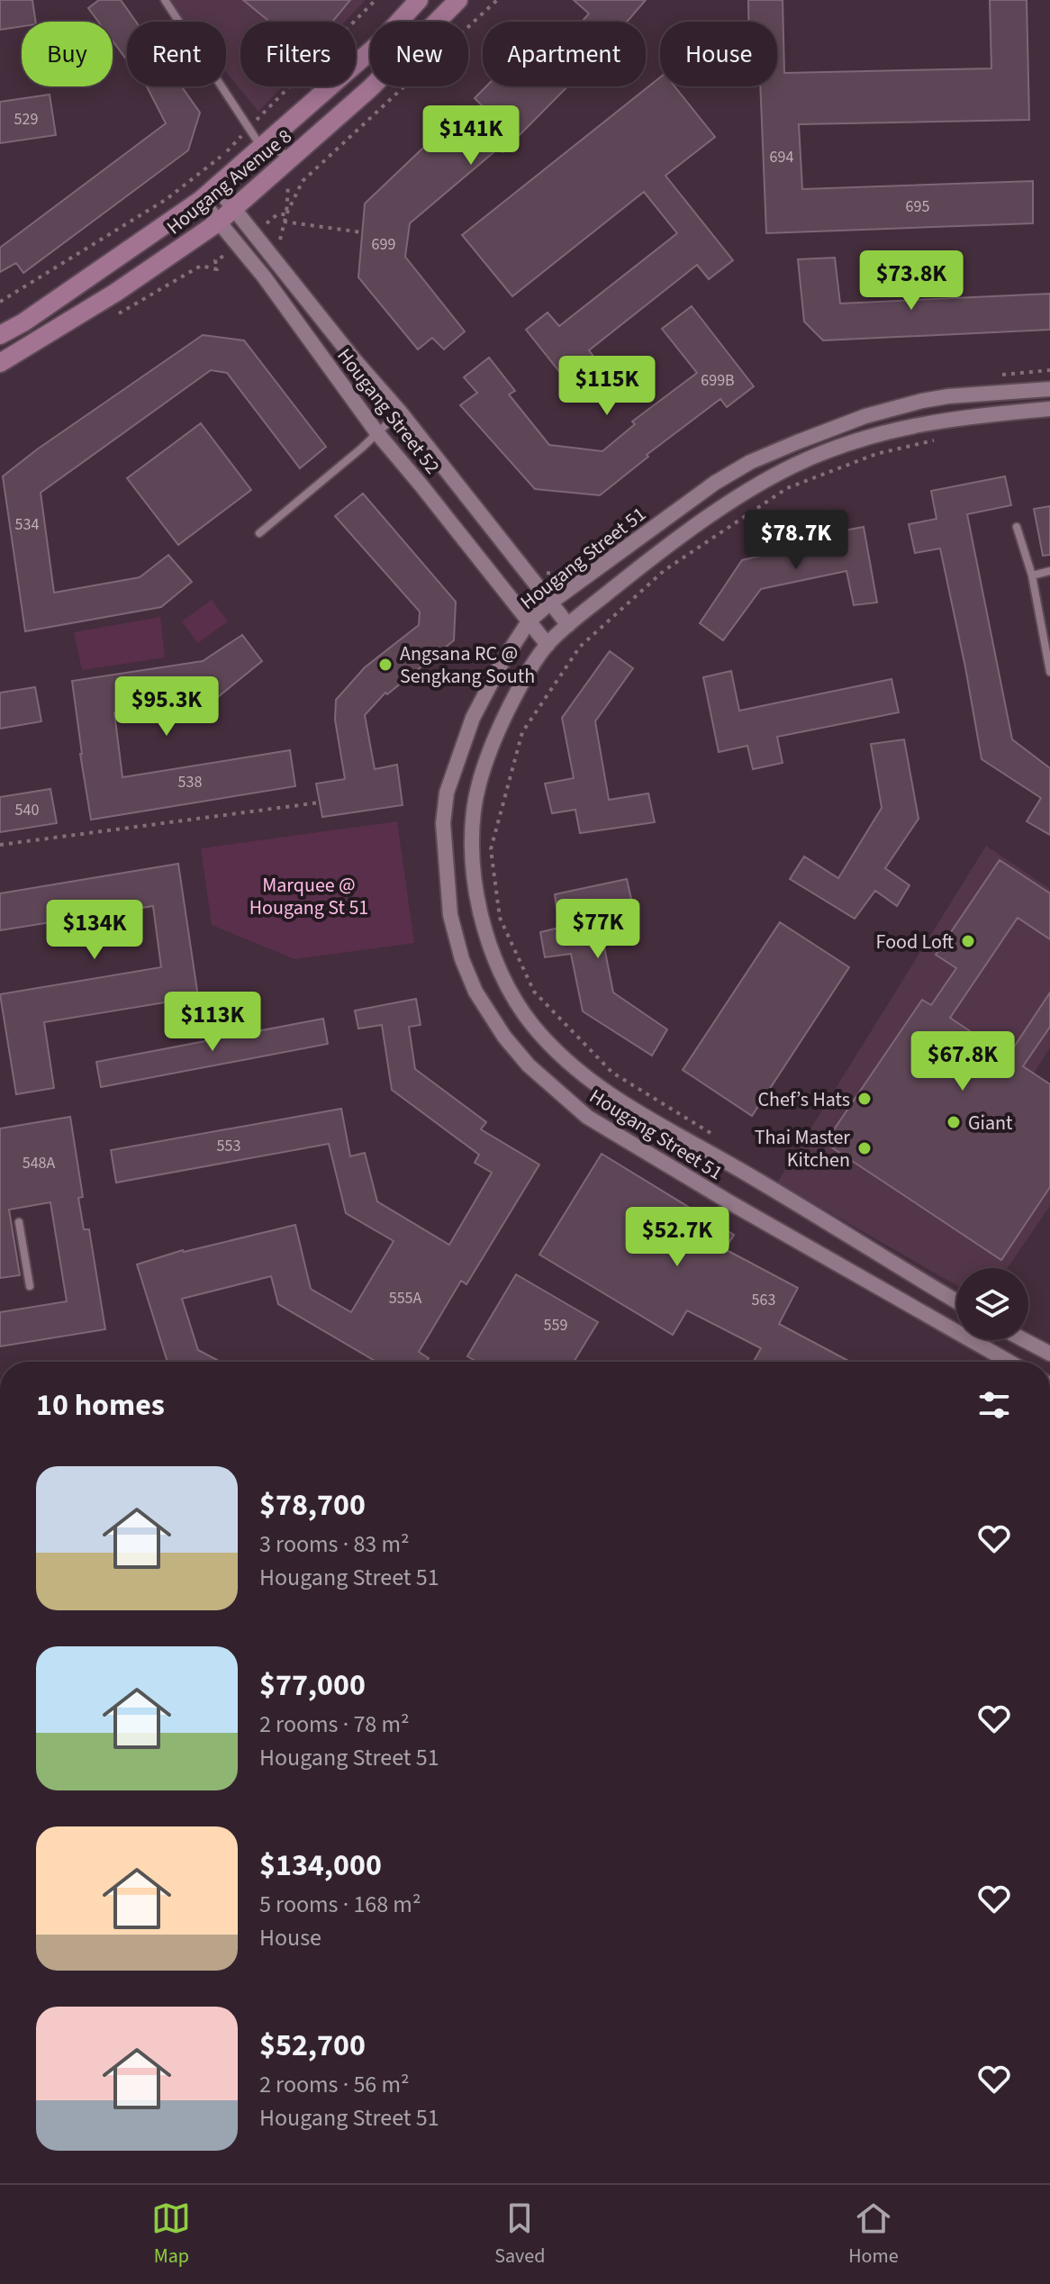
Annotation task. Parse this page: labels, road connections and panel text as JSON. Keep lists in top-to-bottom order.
{
  "streets": {
    "main road": ["Hougang Avenue 8"],
    "street": ["Hougang Street 52", "Hougang Street 51"]
  },
  "crossings": [
    ["Hougang Avenue 8", "Hougang Street 52"],
    ["Hougang Street 52", "Hougang Street 51"]
  ],
  "parks": ["Marquee @ Hougang St 51"],
  "places": [
    "Angsana RC @ Sengkang South",
    "Food Loft",
    "Chef’s Hats",
    "Giant",
    "Thai Master Kitchen"
  ],
  "house_numbers": [
    "529",
    "694",
    "695",
    "699",
    "699B",
    "534",
    "538",
    "540",
    "553",
    "548A",
    "555A",
    "563",
    "559"
  ],
  "page": {
    "chip": [
      "Buy",
      "Rent",
      "Filters",
      "New",
      "Apartment",
      "House"
    ],
    "price": [
      "$141K",
      "$73.8K",
      "$115K",
      "$78.7K",
      "$95.3K",
      "$77K",
      "$134K",
      "$113K",
      "$67.8K",
      "$52.7K"
    ],
    "heading": "10 homes",
    "list": [
      {
        "name": "$78,700",
        "note": "3 rooms · 83 m² · Hougang Street 51"
      },
      {
        "name": "$77,000",
        "note": "2 rooms · 78 m² · Hougang Street 51"
      },
      {
        "name": "$134,000",
        "note": "5 rooms · 168 m² · House"
      },
      {
        "name": "$52,700",
        "note": "2 rooms · 56 m² · Hougang Street 51"
      }
    ],
    "tabs": ["Map", "Saved", "Home"]
  }
}
